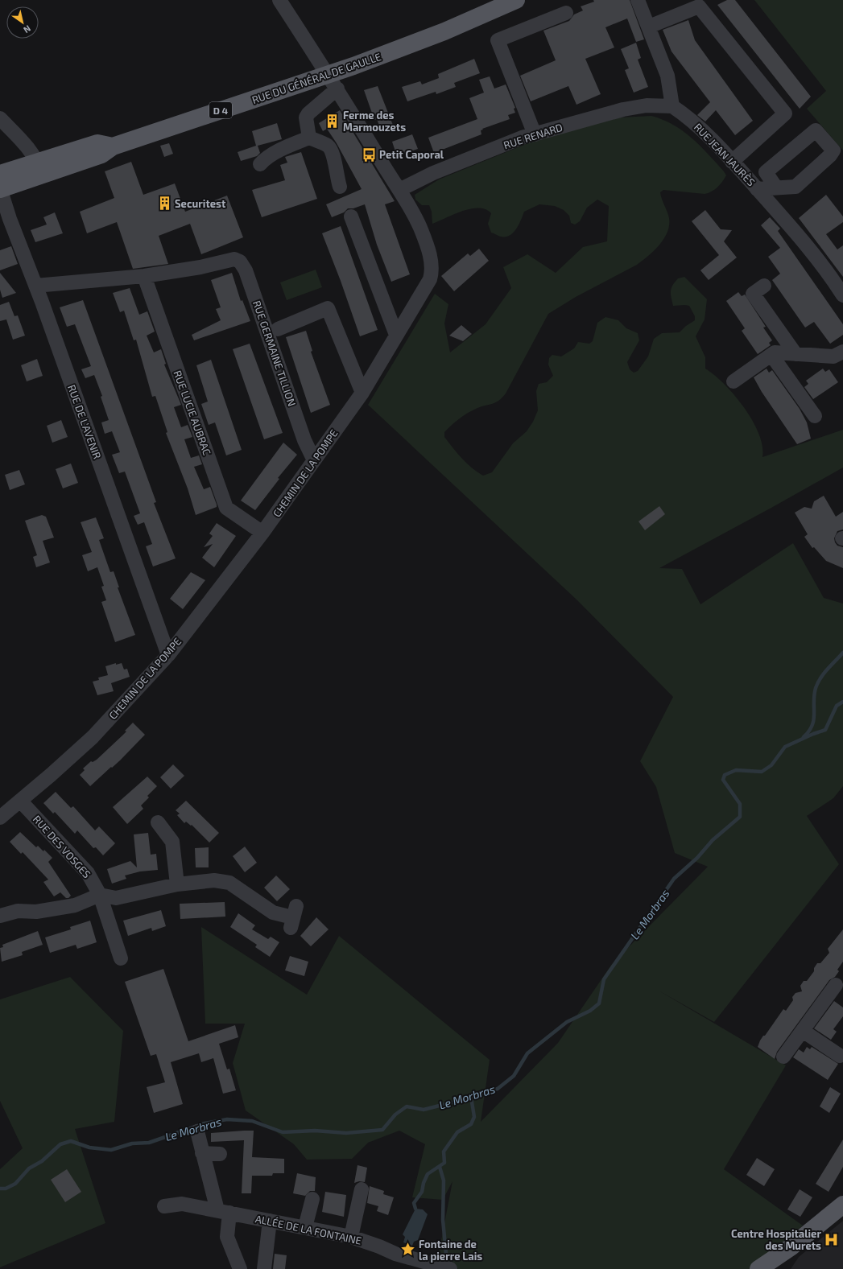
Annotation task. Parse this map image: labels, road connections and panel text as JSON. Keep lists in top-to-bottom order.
{
  "streets": {
    "main road": ["RUE DU GÉNÉRAL DE GAULLE", "D 4"],
    "street": [
      "RUE RENARD",
      "RUE JEAN JAURÈS",
      "RUE GERMAINE TILLION",
      "RUE LUCIE AUBRAC",
      "RUE DE L'AVENIR",
      "CHEMIN DE LA POMPE",
      "RUE DES VOSGES",
      "ALLÉE DE LA FONTAINE"
    ]
  },
  "crossings": [
    ["RUE DU GÉNÉRAL DE GAULLE", "RUE DE L'AVENIR"],
    ["RUE DU GÉNÉRAL DE GAULLE", "CHEMIN DE LA POMPE"],
    ["RUE RENARD", "RUE JEAN JAURÈS"],
    ["RUE RENARD", "CHEMIN DE LA POMPE"],
    ["RUE GERMAINE TILLION", "RUE LUCIE AUBRAC"],
    ["RUE GERMAINE TILLION", "CHEMIN DE LA POMPE"],
    ["RUE LUCIE AUBRAC", "CHEMIN DE LA POMPE"],
    ["RUE DE L'AVENIR", "CHEMIN DE LA POMPE"],
    ["CHEMIN DE LA POMPE", "RUE DES VOSGES"]
  ],
  "water": ["Le Morbras"],
  "places": {
    "building": ["Ferme des Marmouzets", "Securitest"],
    "bus stop": ["Petit Caporal"],
    "hospital": ["Centre Hospitalier des Murets"],
    "place": ["Fontaine de la pierre Lais"]
  },
  "north": "bottom right"
}
